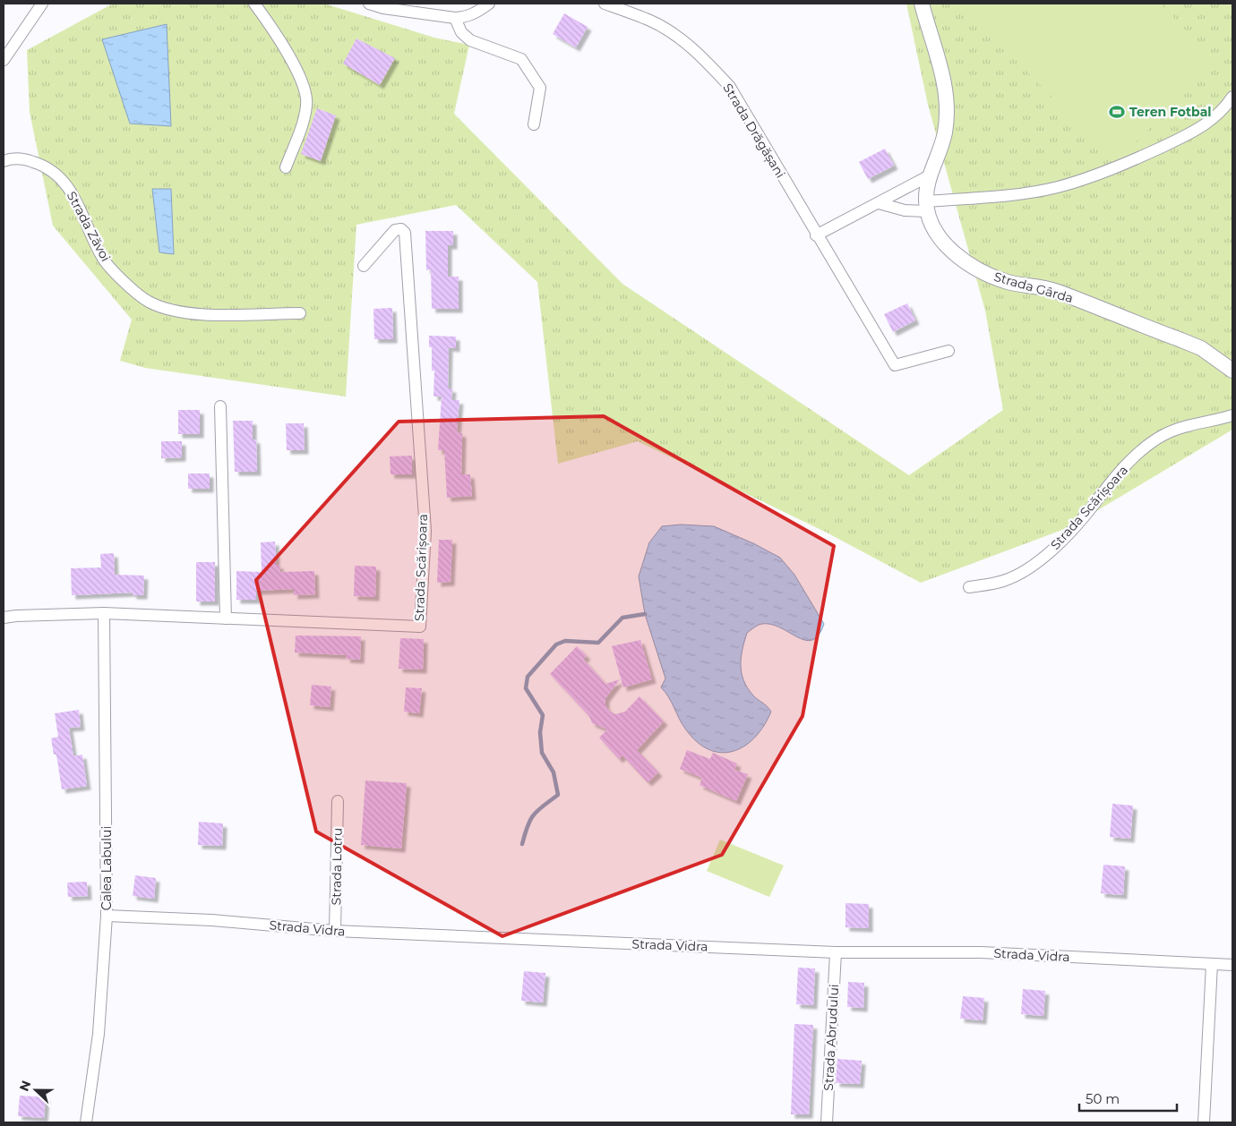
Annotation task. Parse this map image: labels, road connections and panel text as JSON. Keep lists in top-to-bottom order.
{
  "streets": {
    "street": [
      "Strada Drăgășani",
      "Strada Zăvoi",
      "Strada Gârda",
      "Strada Scărișoara",
      "Strada Lotru",
      "Calea Labului",
      "Strada Vidra",
      "Strada Abrudului"
    ]
  },
  "crossings": [
    ["Strada Scărișoara", "Calea Labului"],
    ["Strada Lotru", "Strada Vidra"],
    ["Calea Labului", "Strada Vidra"],
    ["Strada Vidra", "Strada Abrudului"]
  ],
  "places": {
    "sports": ["Teren Fotbal"]
  },
  "scale_bar": "50 m",
  "north": "left"
}
